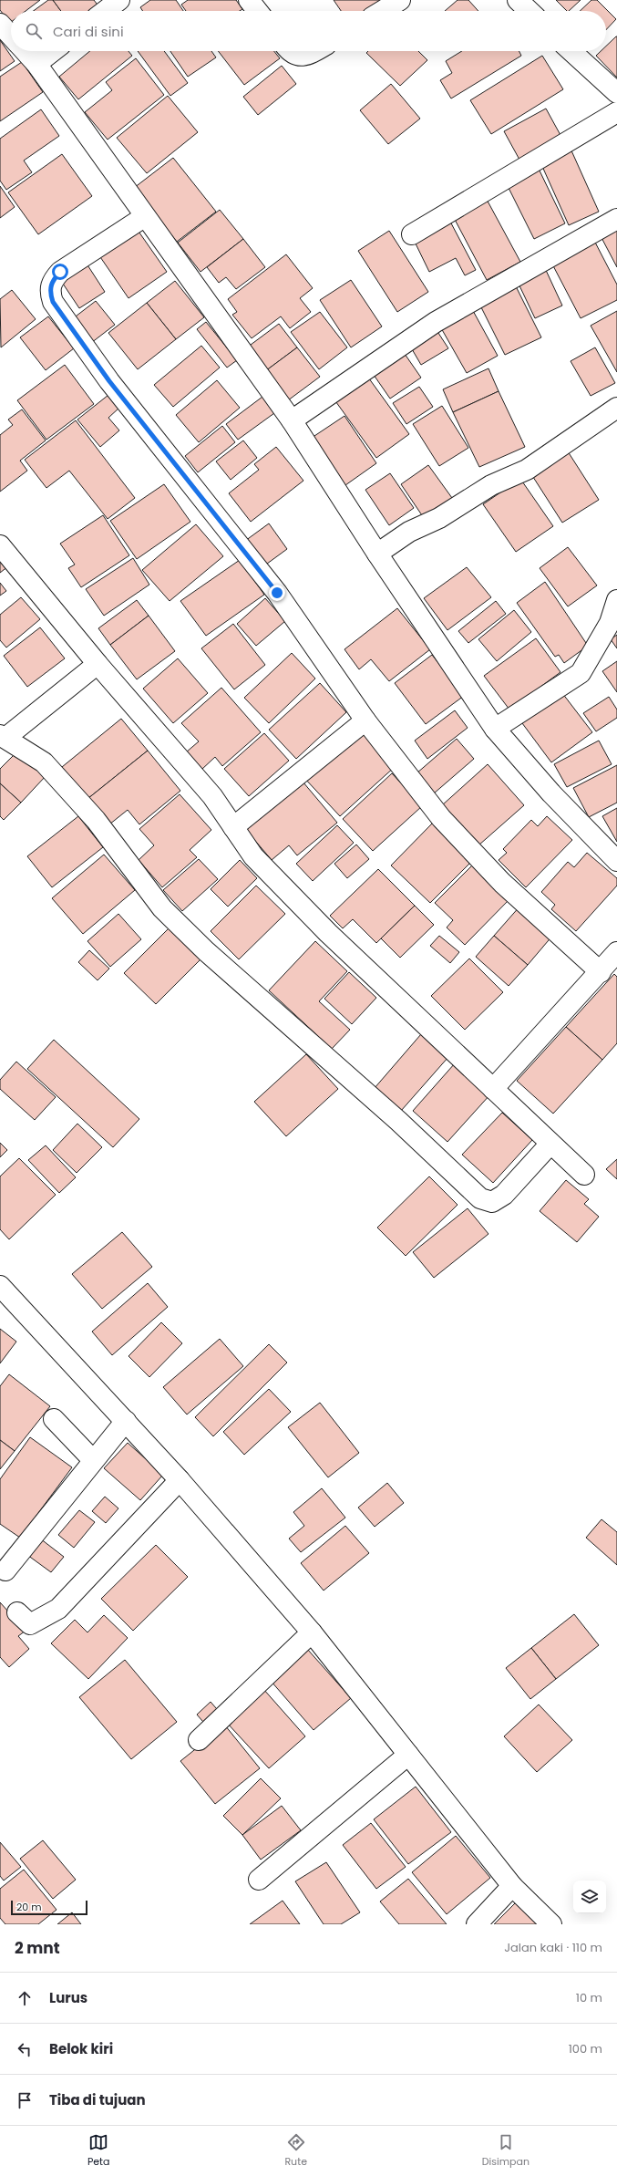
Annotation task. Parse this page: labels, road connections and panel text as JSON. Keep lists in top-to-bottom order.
{
  "scale_bar": "20 m",
  "page": {
    "search": "Cari di sini",
    "scale": "20 m",
    "heading": ["2 mnt", "Jalan kaki · 110 m"],
    "list": [
      ["Lurus", "10 m"],
      ["Belok kiri", "100 m"],
      "Tiba di tujuan"
    ],
    "nav": ["Peta", "Rute", "Disimpan"]
  }
}
